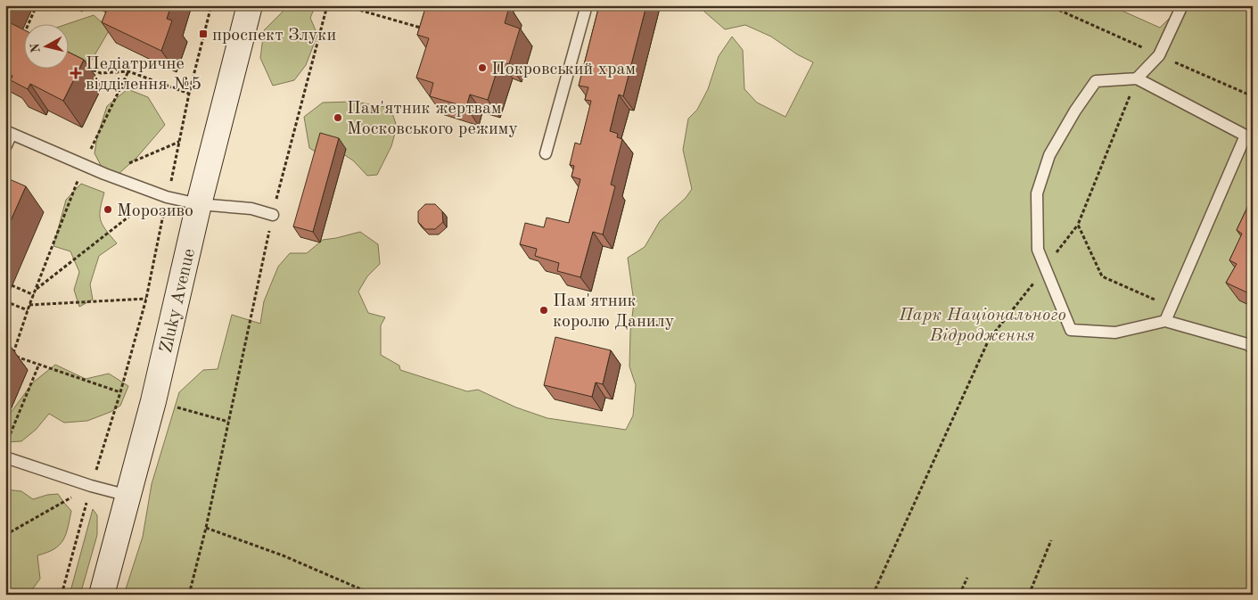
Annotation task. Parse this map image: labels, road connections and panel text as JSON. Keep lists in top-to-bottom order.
{
  "streets": {
    "main road": ["Zluky Avenue"]
  },
  "parks": ["Парк Національного Відродження"],
  "places": {
    "transit": ["проспект Злуки"],
    "other": [
      "Покровський храм",
      "Пам'ятник жертвам Московського режиму",
      "Морозиво",
      "Пам'ятник королю Данилу"
    ],
    "health": ["Педіатричне відділення №5"]
  },
  "north": "left"
}
